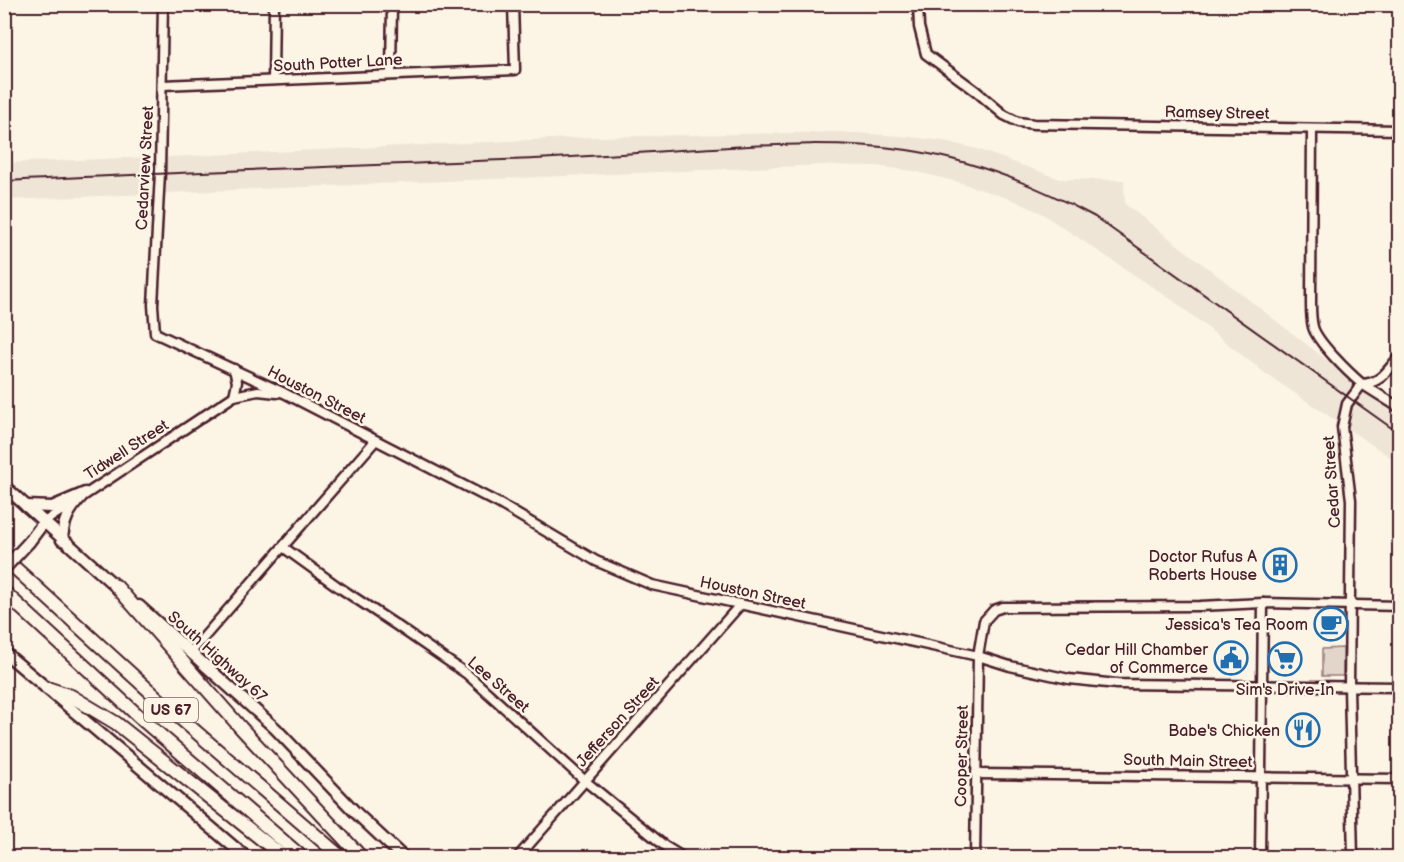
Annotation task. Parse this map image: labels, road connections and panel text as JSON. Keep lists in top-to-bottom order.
{
  "streets": {
    "highway": ["US 67"],
    "main road": ["Tidwell Street", "South Highway 67"],
    "street": [
      "South Potter Lane",
      "Ramsey Street",
      "Cedarview Street",
      "Houston Street",
      "Cedar Street",
      "Lee Street",
      "Jefferson Street",
      "Cooper Street",
      "South Main Street"
    ]
  },
  "crossings": [
    ["South Potter Lane", "Cedarview Street"],
    ["Cedarview Street", "Houston Street"],
    ["Houston Street", "Tidwell Street"],
    ["Houston Street", "Cedar Street"],
    ["Houston Street", "Jefferson Street"],
    ["Houston Street", "Cooper Street"],
    ["Tidwell Street", "South Highway 67"],
    ["Cedar Street", "Cooper Street"],
    ["Cedar Street", "South Main Street"],
    ["Lee Street", "Jefferson Street"],
    ["Cooper Street", "South Main Street"]
  ],
  "places": {
    "building": ["Doctor Rufus A Roberts House"],
    "cafe": ["Jessica's Tea Room"],
    "public building": ["Cedar Hill Chamber of Commerce"],
    "supermarket": ["Sim's Drive-In"],
    "restaurant": ["Babe's Chicken"]
  }
}
